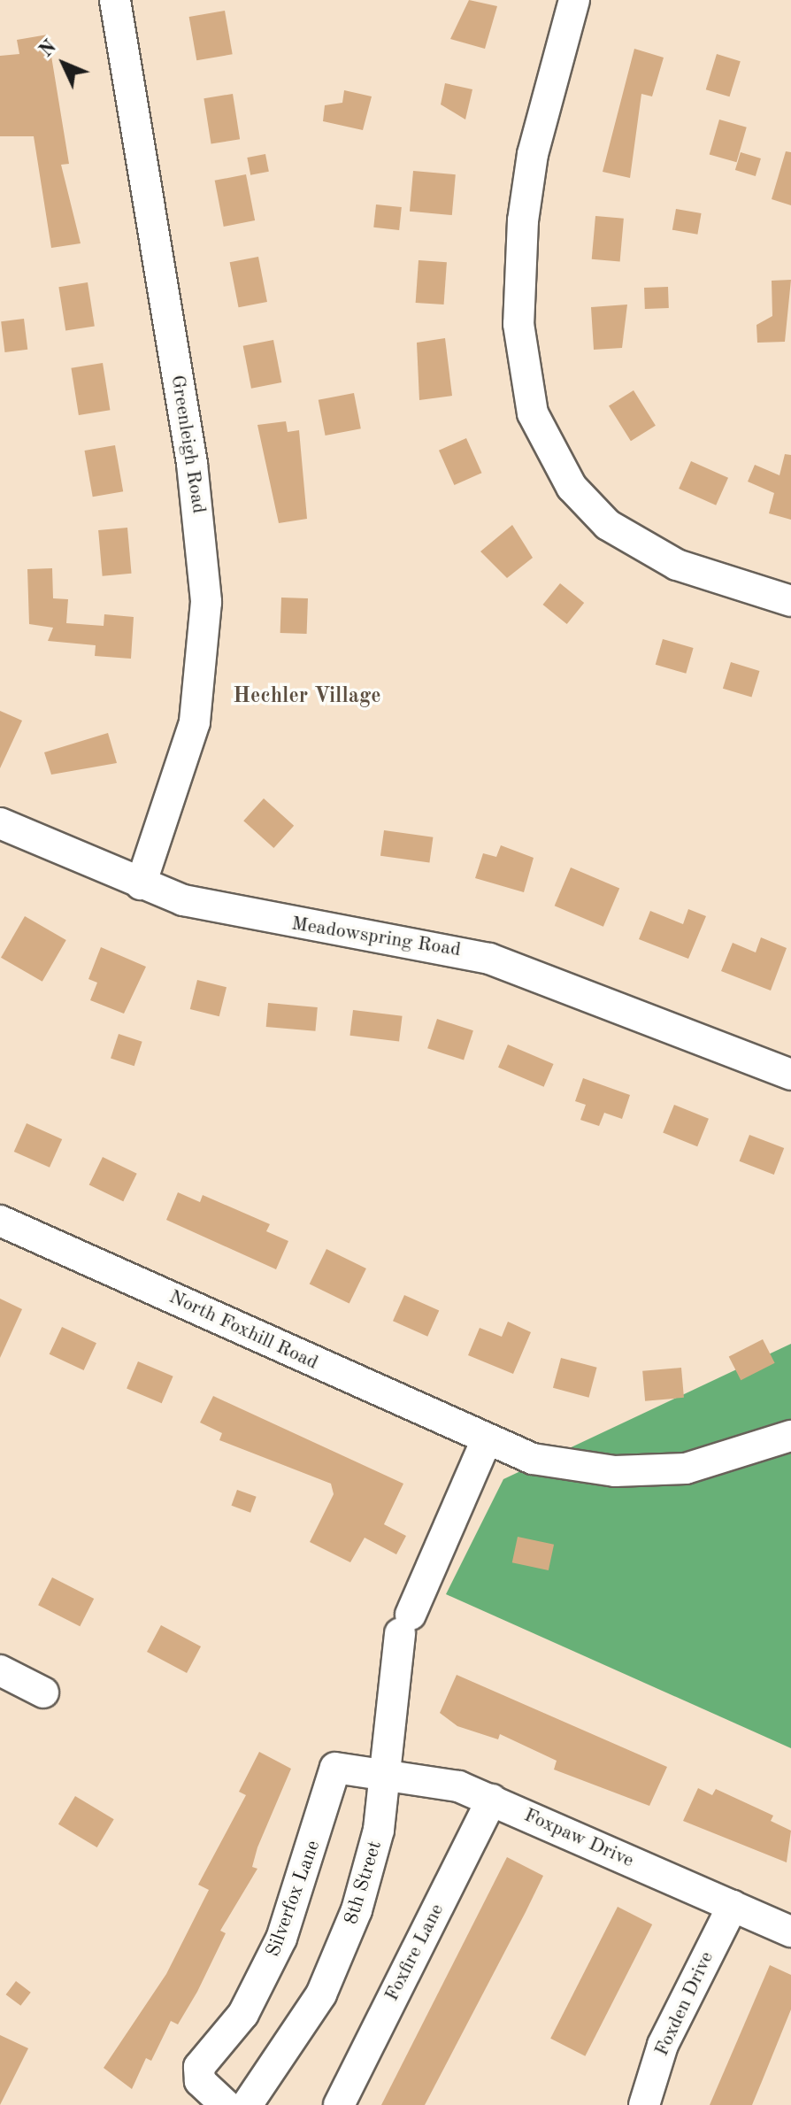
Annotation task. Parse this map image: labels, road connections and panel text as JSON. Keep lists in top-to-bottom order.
{
  "streets": {
    "street": [
      "Greenleigh Road",
      "Meadowspring Road",
      "North Foxhill Road",
      "Foxpaw Drive",
      "8th Street",
      "Silverfox Lane",
      "Foxfire Lane",
      "Foxden Drive"
    ]
  },
  "crossings": [
    ["Greenleigh Road", "Meadowspring Road"],
    ["North Foxhill Road", "8th Street"],
    ["Foxpaw Drive", "8th Street"],
    ["Foxpaw Drive", "Silverfox Lane"],
    ["Foxpaw Drive", "Foxfire Lane"],
    ["Foxpaw Drive", "Foxden Drive"],
    ["8th Street", "Silverfox Lane"]
  ],
  "districts": ["Hechler Village"],
  "north": "top left"
}
